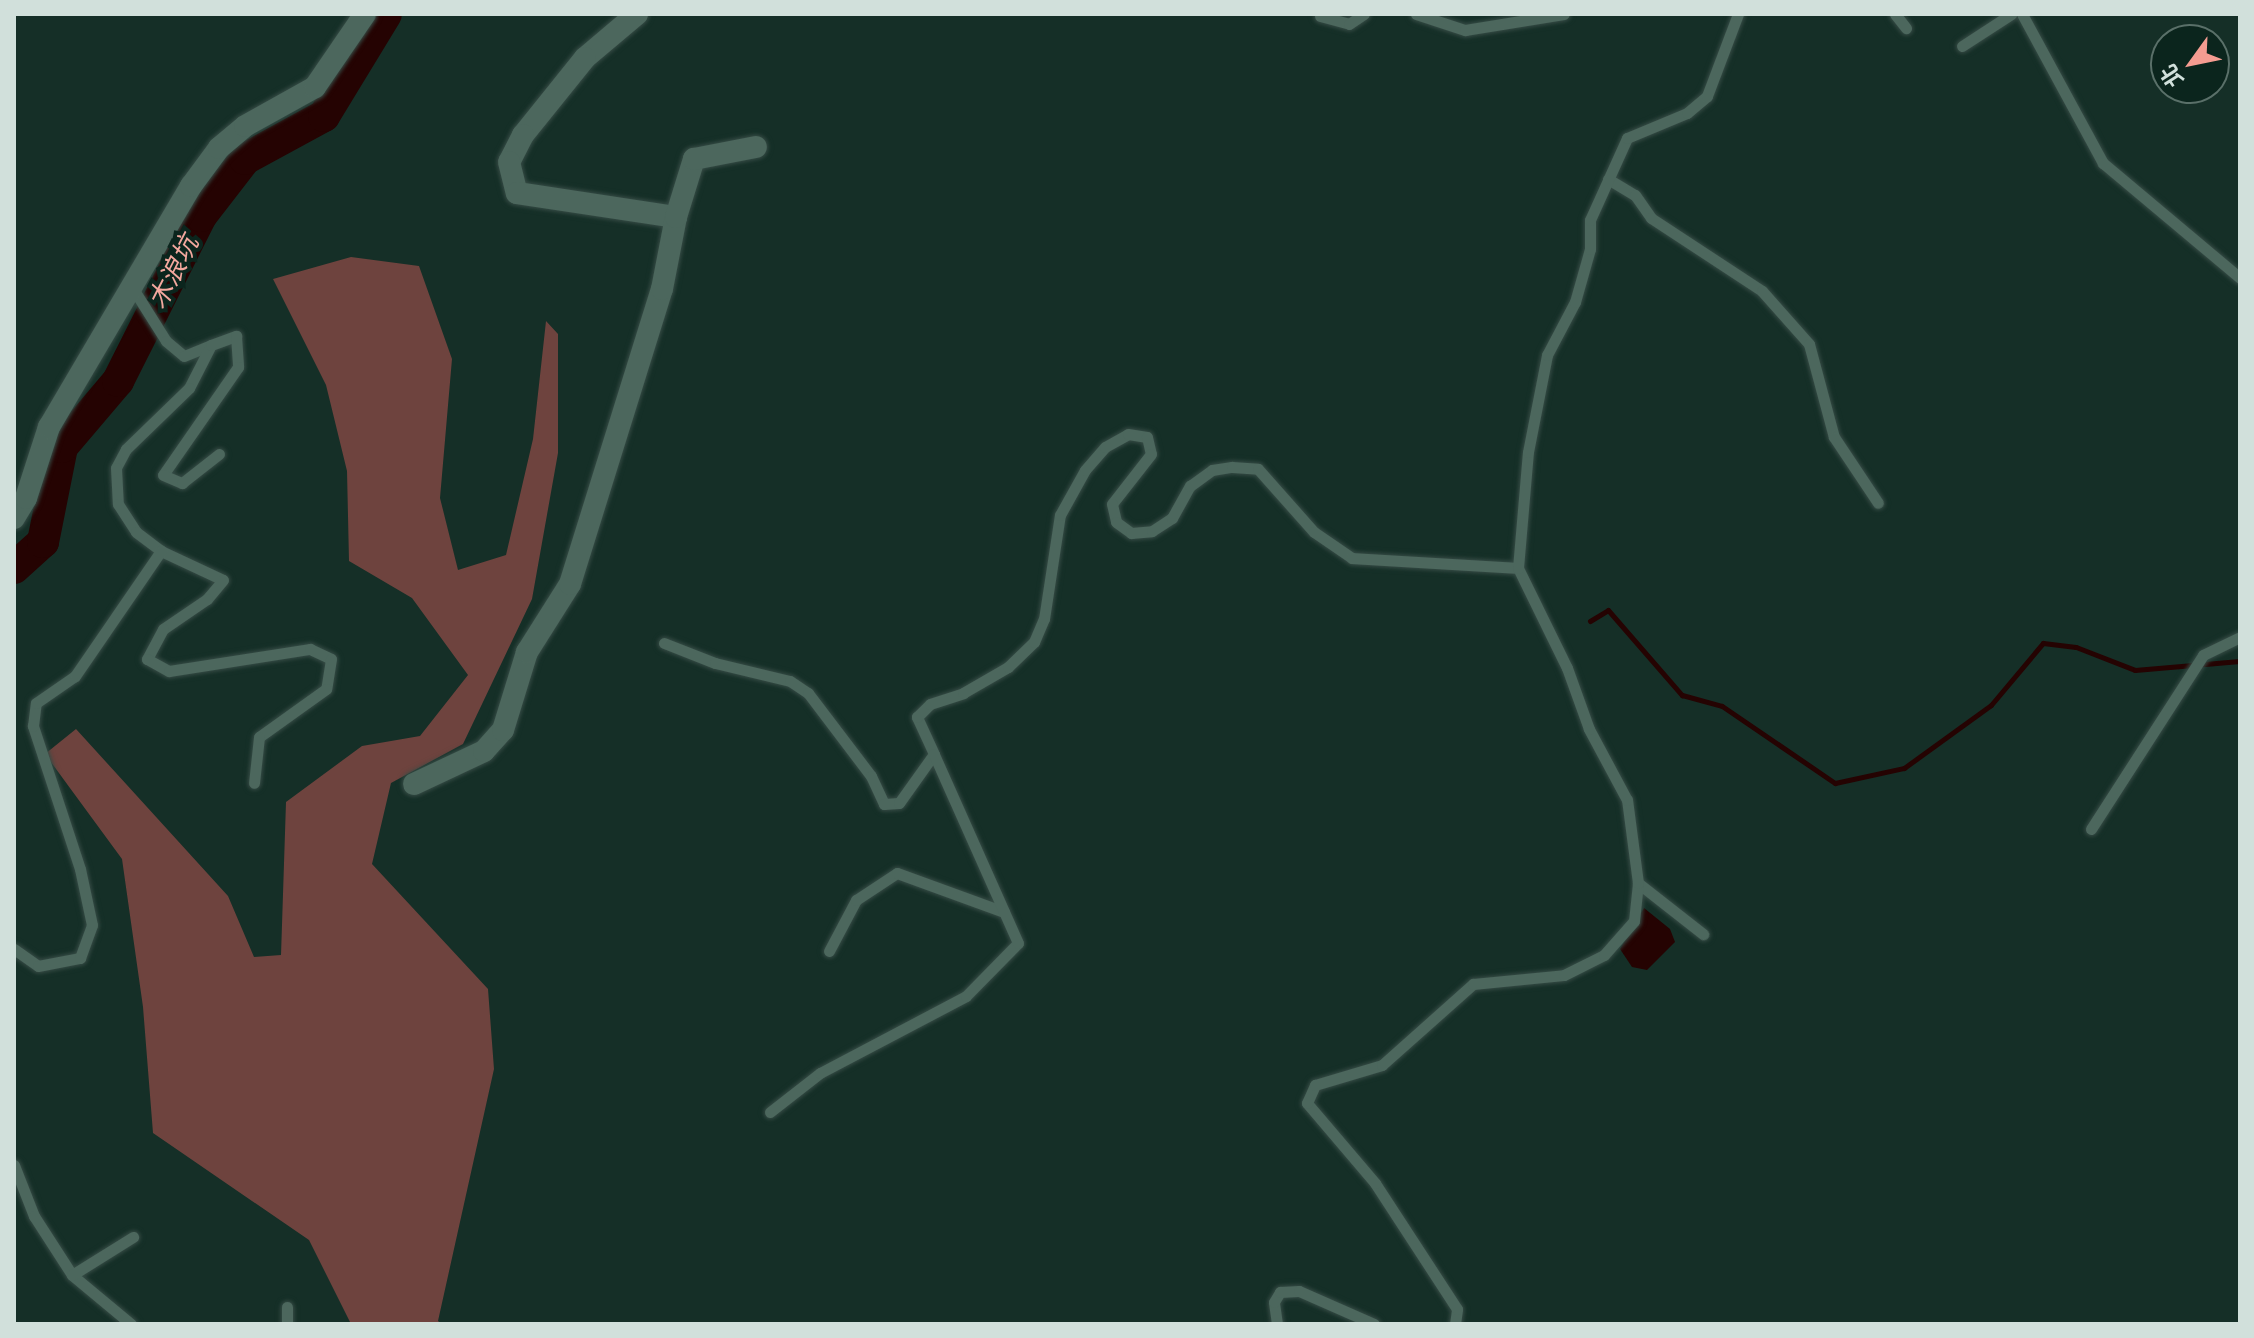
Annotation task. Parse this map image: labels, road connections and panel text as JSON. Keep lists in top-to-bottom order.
{
  "water": ["木浪坑"],
  "north": "bottom left"
}
